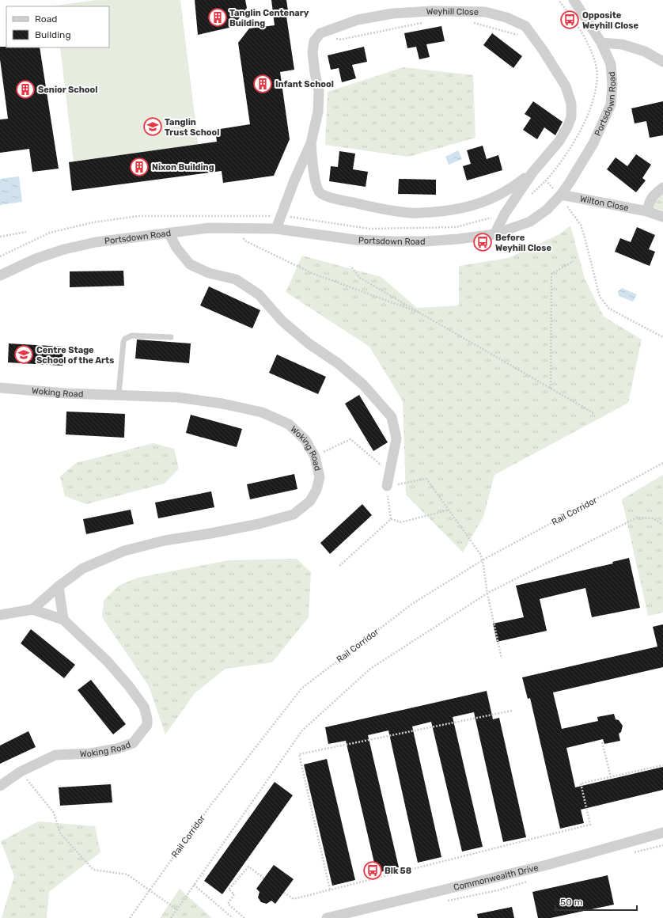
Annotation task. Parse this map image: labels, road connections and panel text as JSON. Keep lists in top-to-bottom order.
{
  "streets": {
    "street": [
      "Weyhill Close",
      "Portsdown Road",
      "Wilton Close",
      "Woking Road",
      "Commonwealth Drive"
    ],
    "path": ["Rail Corridor"]
  },
  "crossings": [
    ["Weyhill Close", "Portsdown Road"],
    ["Portsdown Road", "Wilton Close"]
  ],
  "places": {
    "building": [
      "Tanglin Centenary Building",
      "Infant School",
      "Senior School",
      "Nixon Building"
    ],
    "bus stop": ["Opposite Weyhill Close", "Before Weyhill Close", "Blk 58"],
    "school or university": ["Tanglin Trust School", "Centre Stage School of the Arts"]
  },
  "legend": ["Road", "Building"],
  "scale_bar": "50 m"
}
